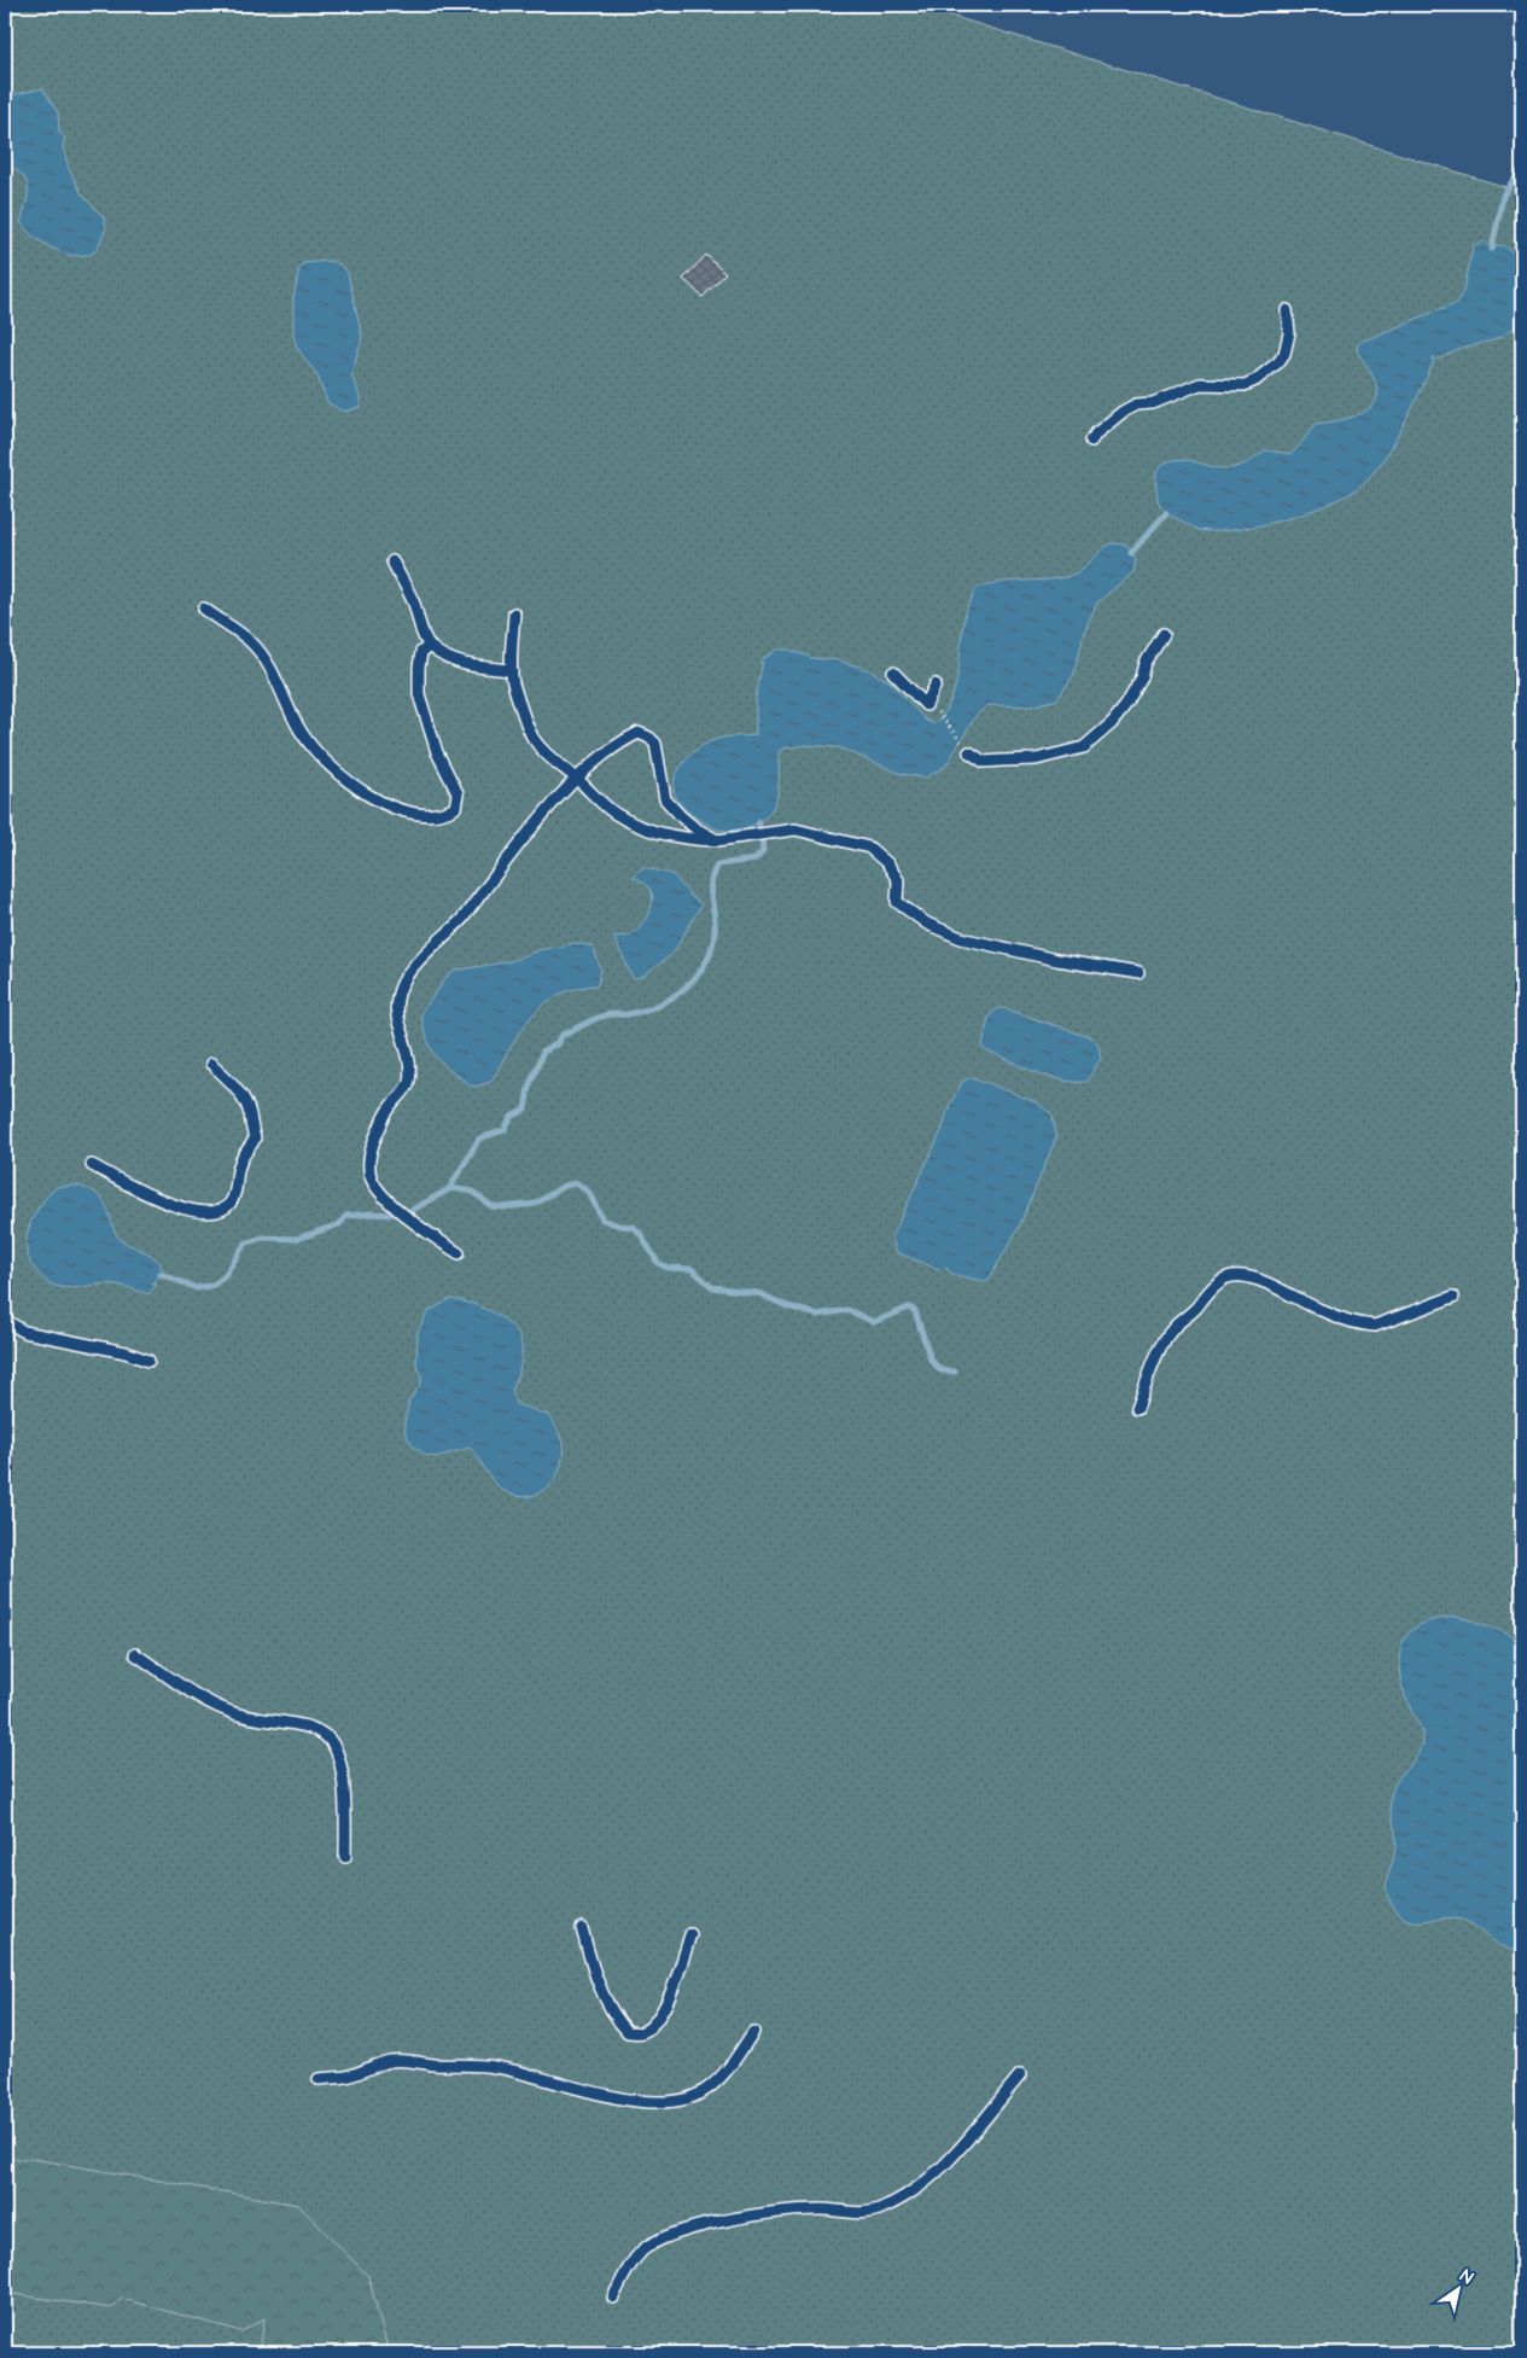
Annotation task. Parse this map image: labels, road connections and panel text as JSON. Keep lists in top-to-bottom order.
{
  "north": "top right"
}
